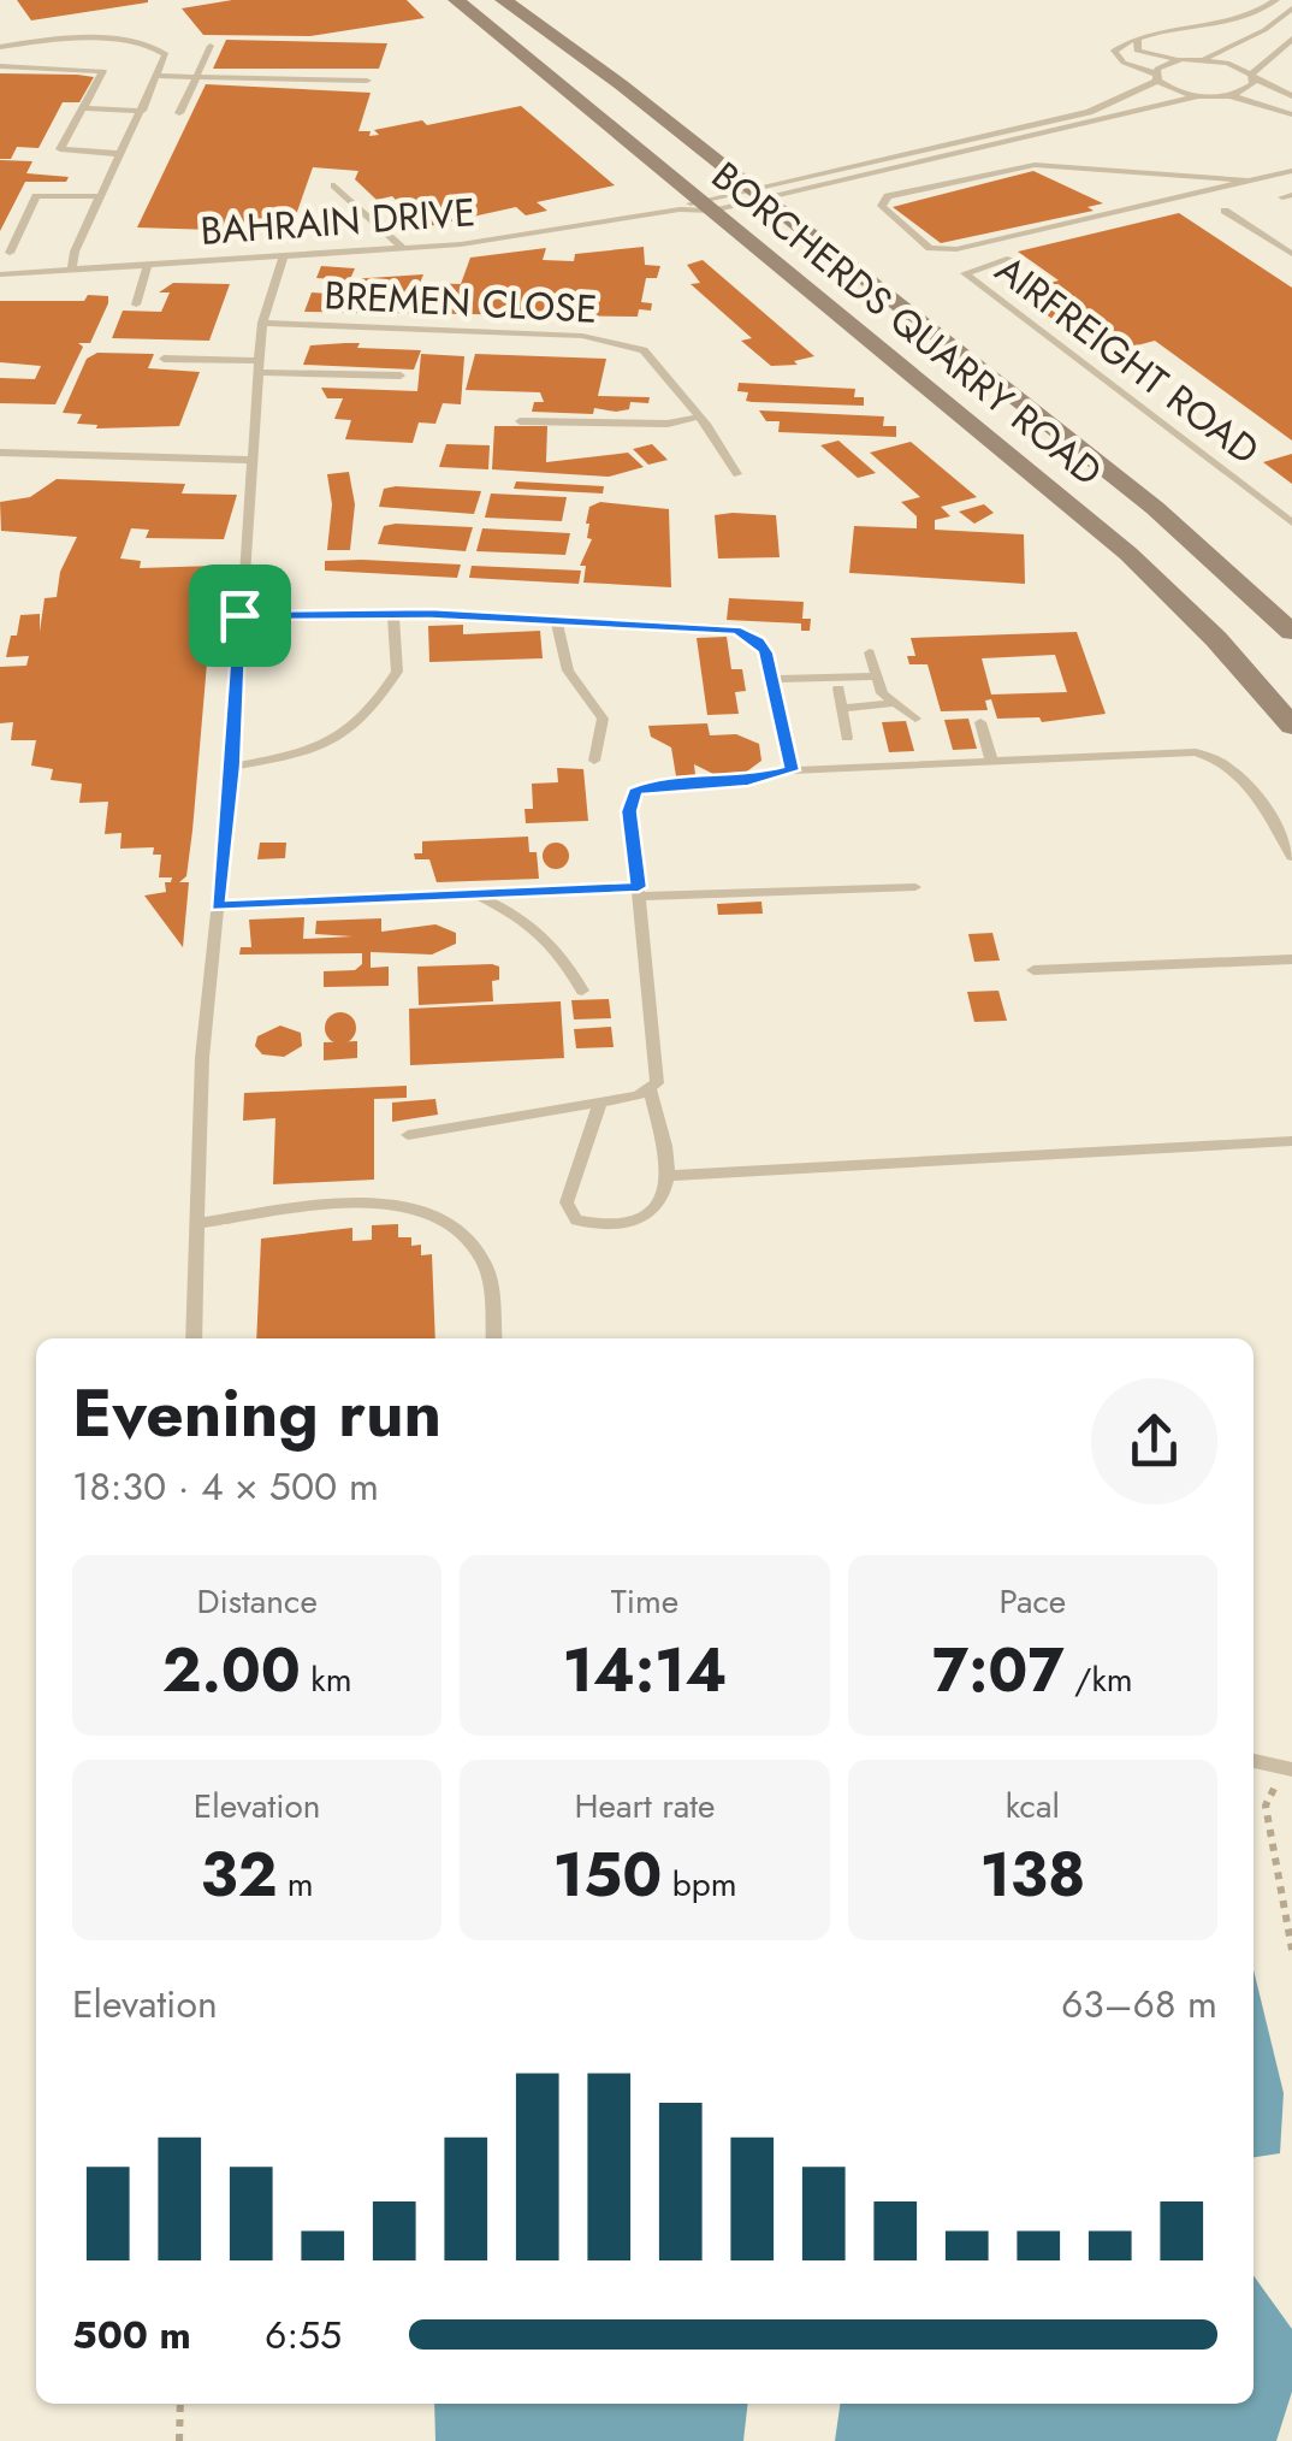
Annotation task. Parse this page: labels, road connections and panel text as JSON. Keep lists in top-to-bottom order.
{
  "streets": {
    "main road": ["BORCHERDS QUARRY ROAD"],
    "lane": ["BAHRAIN DRIVE", "BREMEN CLOSE", "AIRFREIGHT ROAD"]
  },
  "crossings": [
    ["BAHRAIN DRIVE", "BORCHERDS QUARRY ROAD"]
  ],
  "page": {
    "heading": ["Evening run", "18:30 · 4 × 500 m"],
    "stats": [
      ["Distance", "2.00 km"],
      ["Time", "14:14"],
      ["Pace", "7:07 /km"],
      ["Elevation", "32 m"],
      ["Heart rate", "150 bpm"],
      ["kcal", "138"]
    ],
    "chart": ["Elevation", "63–68 m"],
    "list": [
      {
        "name": "500 m",
        "note": "6:55"
      }
    ]
  }
}
